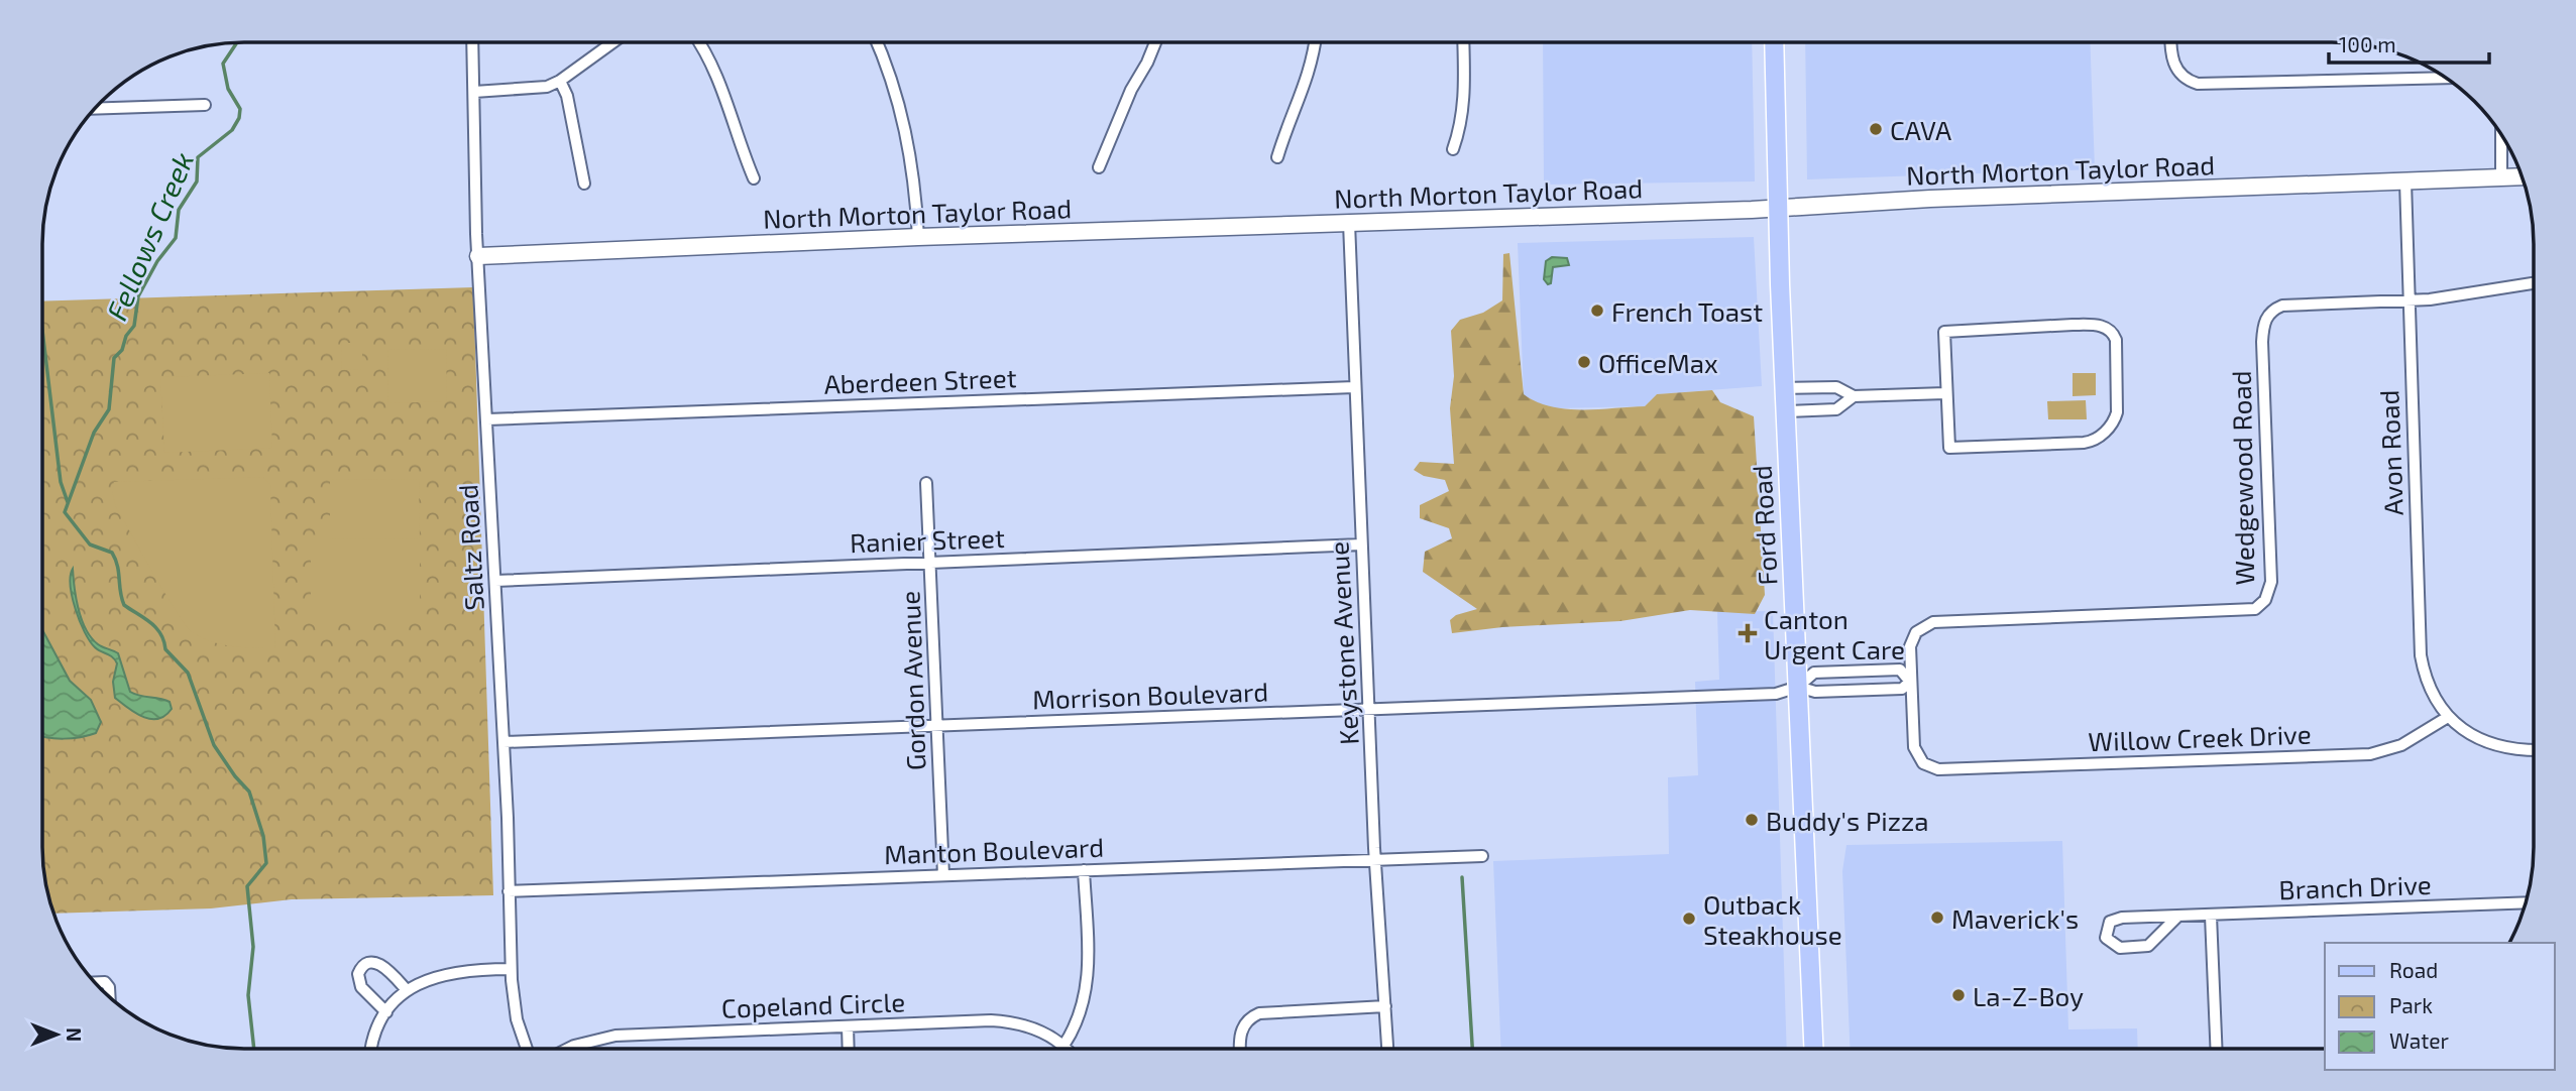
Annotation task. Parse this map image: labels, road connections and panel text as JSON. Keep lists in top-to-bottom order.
{
  "streets": {
    "main road": ["Ford Road"],
    "street": [
      "North Morton Taylor Road",
      "Aberdeen Street",
      "Avon Road",
      "Wedgewood Road",
      "Ranier Street",
      "Saltz Road",
      "Keystone Avenue",
      "Gordon Avenue",
      "Morrison Boulevard",
      "Willow Creek Drive",
      "Manton Boulevard",
      "Branch Drive",
      "Copeland Circle"
    ]
  },
  "crossings": [
    ["North Morton Taylor Road", "Avon Road"],
    ["North Morton Taylor Road", "Ford Road"],
    ["North Morton Taylor Road", "Saltz Road"],
    ["North Morton Taylor Road", "Keystone Avenue"],
    ["Aberdeen Street", "Saltz Road"],
    ["Aberdeen Street", "Keystone Avenue"],
    ["Avon Road", "Wedgewood Road"],
    ["Avon Road", "Willow Creek Drive"],
    ["Wedgewood Road", "Willow Creek Drive"],
    ["Ford Road", "Morrison Boulevard"],
    ["Ranier Street", "Saltz Road"],
    ["Ranier Street", "Keystone Avenue"],
    ["Ranier Street", "Gordon Avenue"],
    ["Saltz Road", "Morrison Boulevard"],
    ["Saltz Road", "Manton Boulevard"],
    ["Keystone Avenue", "Morrison Boulevard"],
    ["Keystone Avenue", "Manton Boulevard"],
    ["Gordon Avenue", "Morrison Boulevard"],
    ["Gordon Avenue", "Manton Boulevard"]
  ],
  "water": ["Fellows Creek"],
  "places": {
    "other": [
      "CAVA",
      "French Toast",
      "OfficeMax",
      "Buddy's Pizza",
      "Maverick's",
      "Outback Steakhouse",
      "La-Z-Boy"
    ],
    "health": ["Canton Urgent Care"]
  },
  "legend": ["Road", "Park", "Water"],
  "scale_bar": "100 m",
  "north": "right"
}
